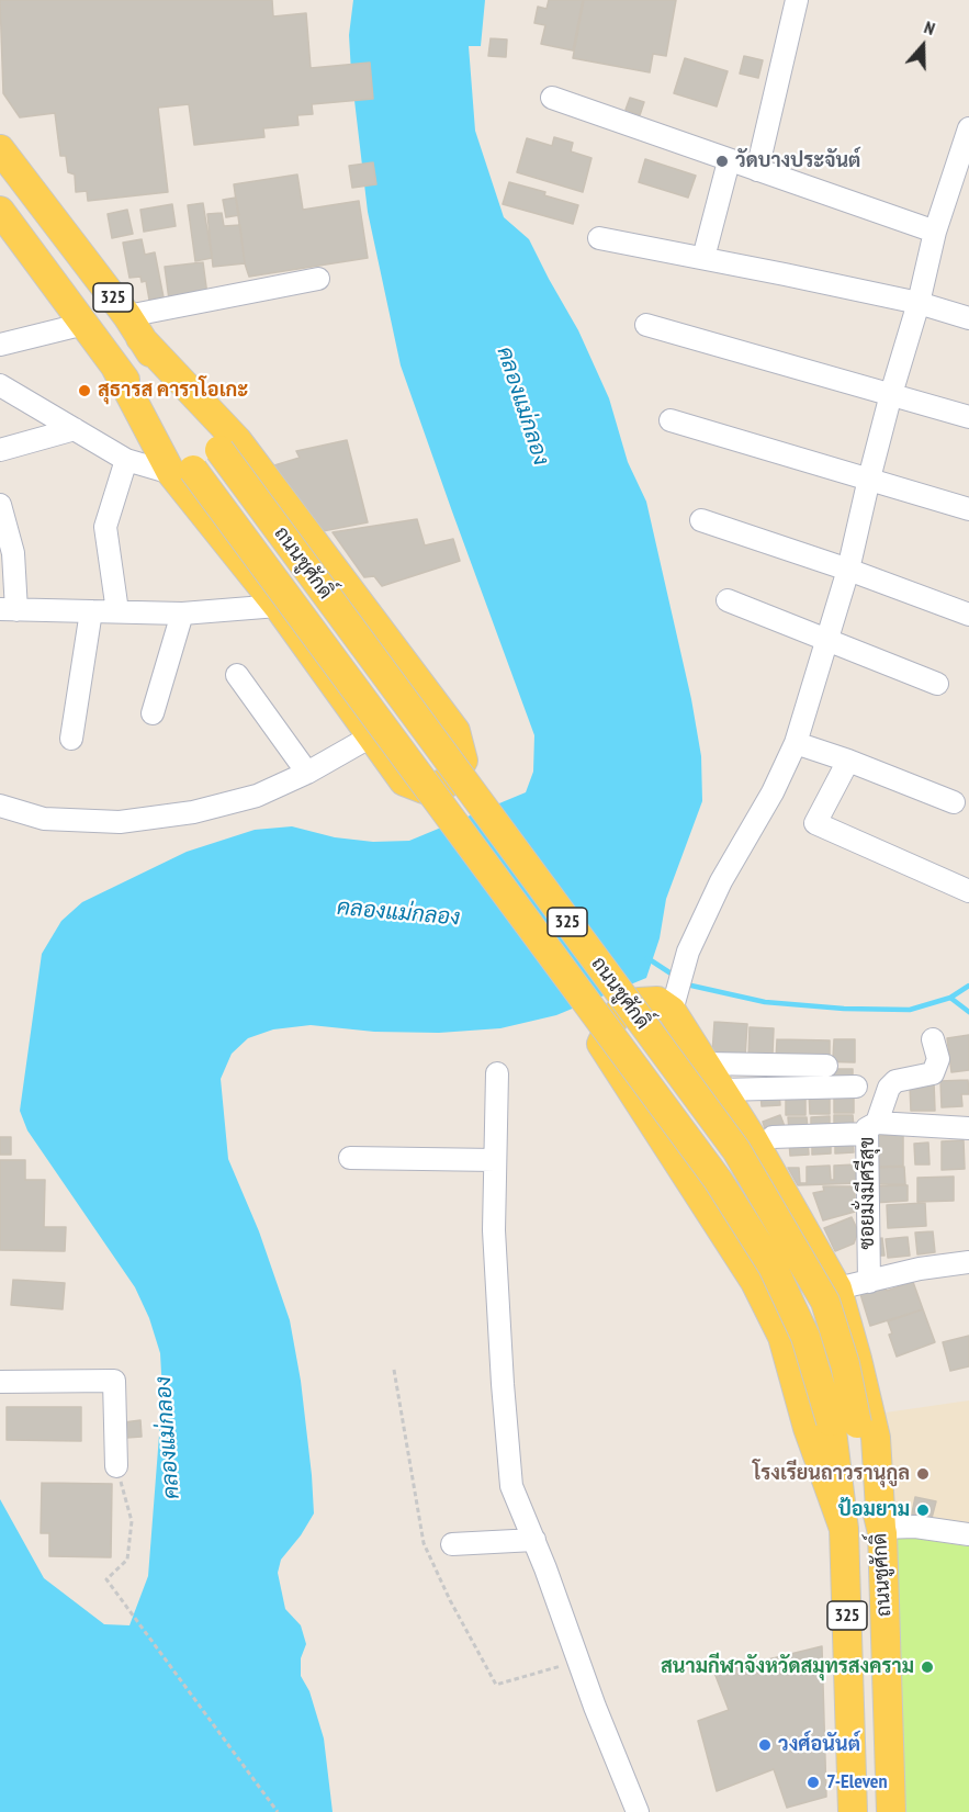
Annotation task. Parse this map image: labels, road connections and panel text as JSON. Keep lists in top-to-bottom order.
{
  "streets": {
    "main road": ["325", "ถนนชูศักดิ์"],
    "street": ["ซอยมั่งมีศรีสุข"]
  },
  "water": ["คลองแม่กลอง"],
  "places": [
    "วัดบางประจันต์",
    "สุธารส คาราโอเกะ",
    "โรงเรียนถาวรานุกูล",
    "ป้อมยาม",
    "สนามกีฬาจังหวัดสมุทรสงคราม",
    "วงศ์อนันต์",
    "7-Eleven"
  ],
  "north": "top"
}
